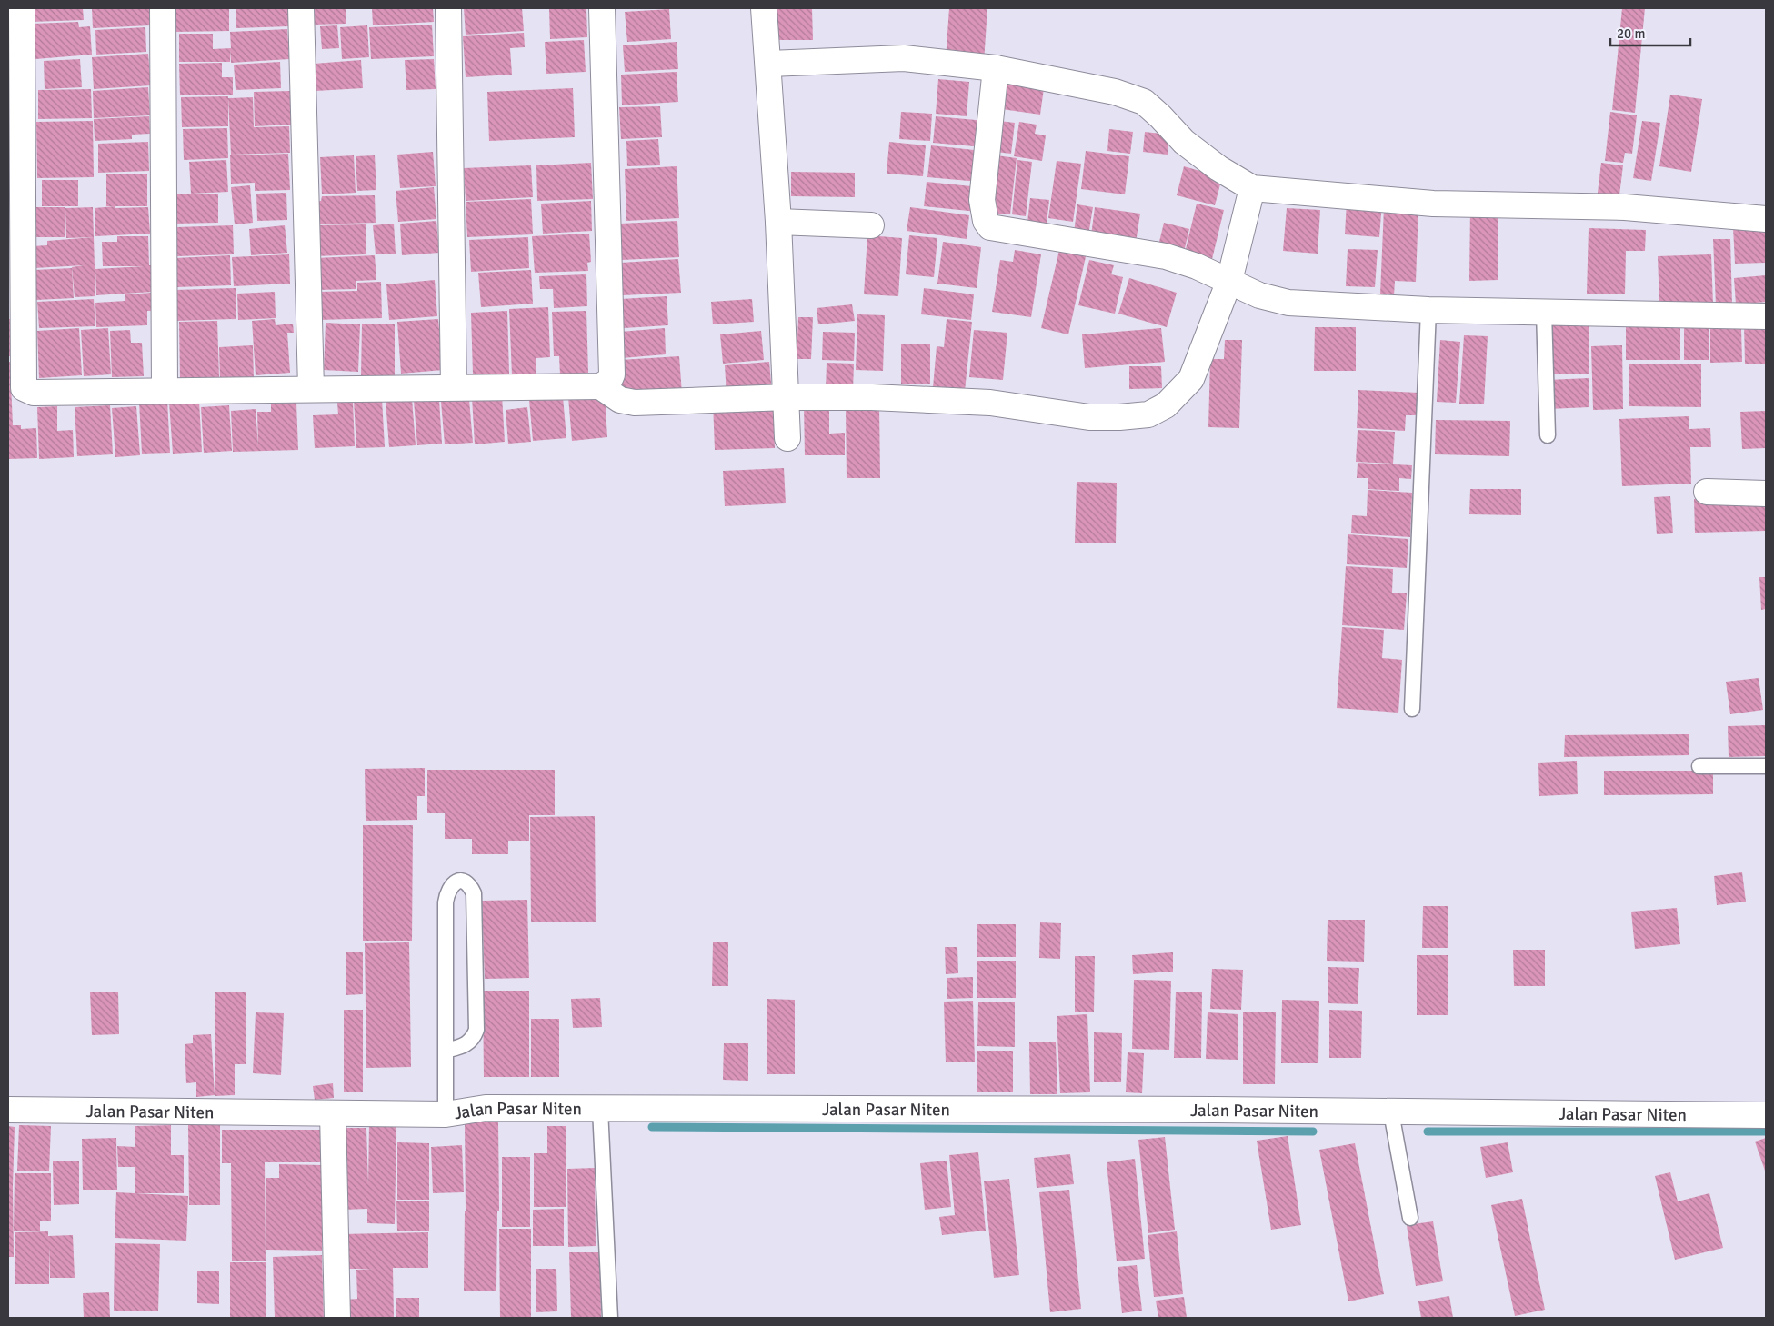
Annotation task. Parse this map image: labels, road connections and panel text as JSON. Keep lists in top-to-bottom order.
{
  "streets": {
    "street": ["Jalan Pasar Niten"]
  },
  "scale_bar": "20 m"
}
